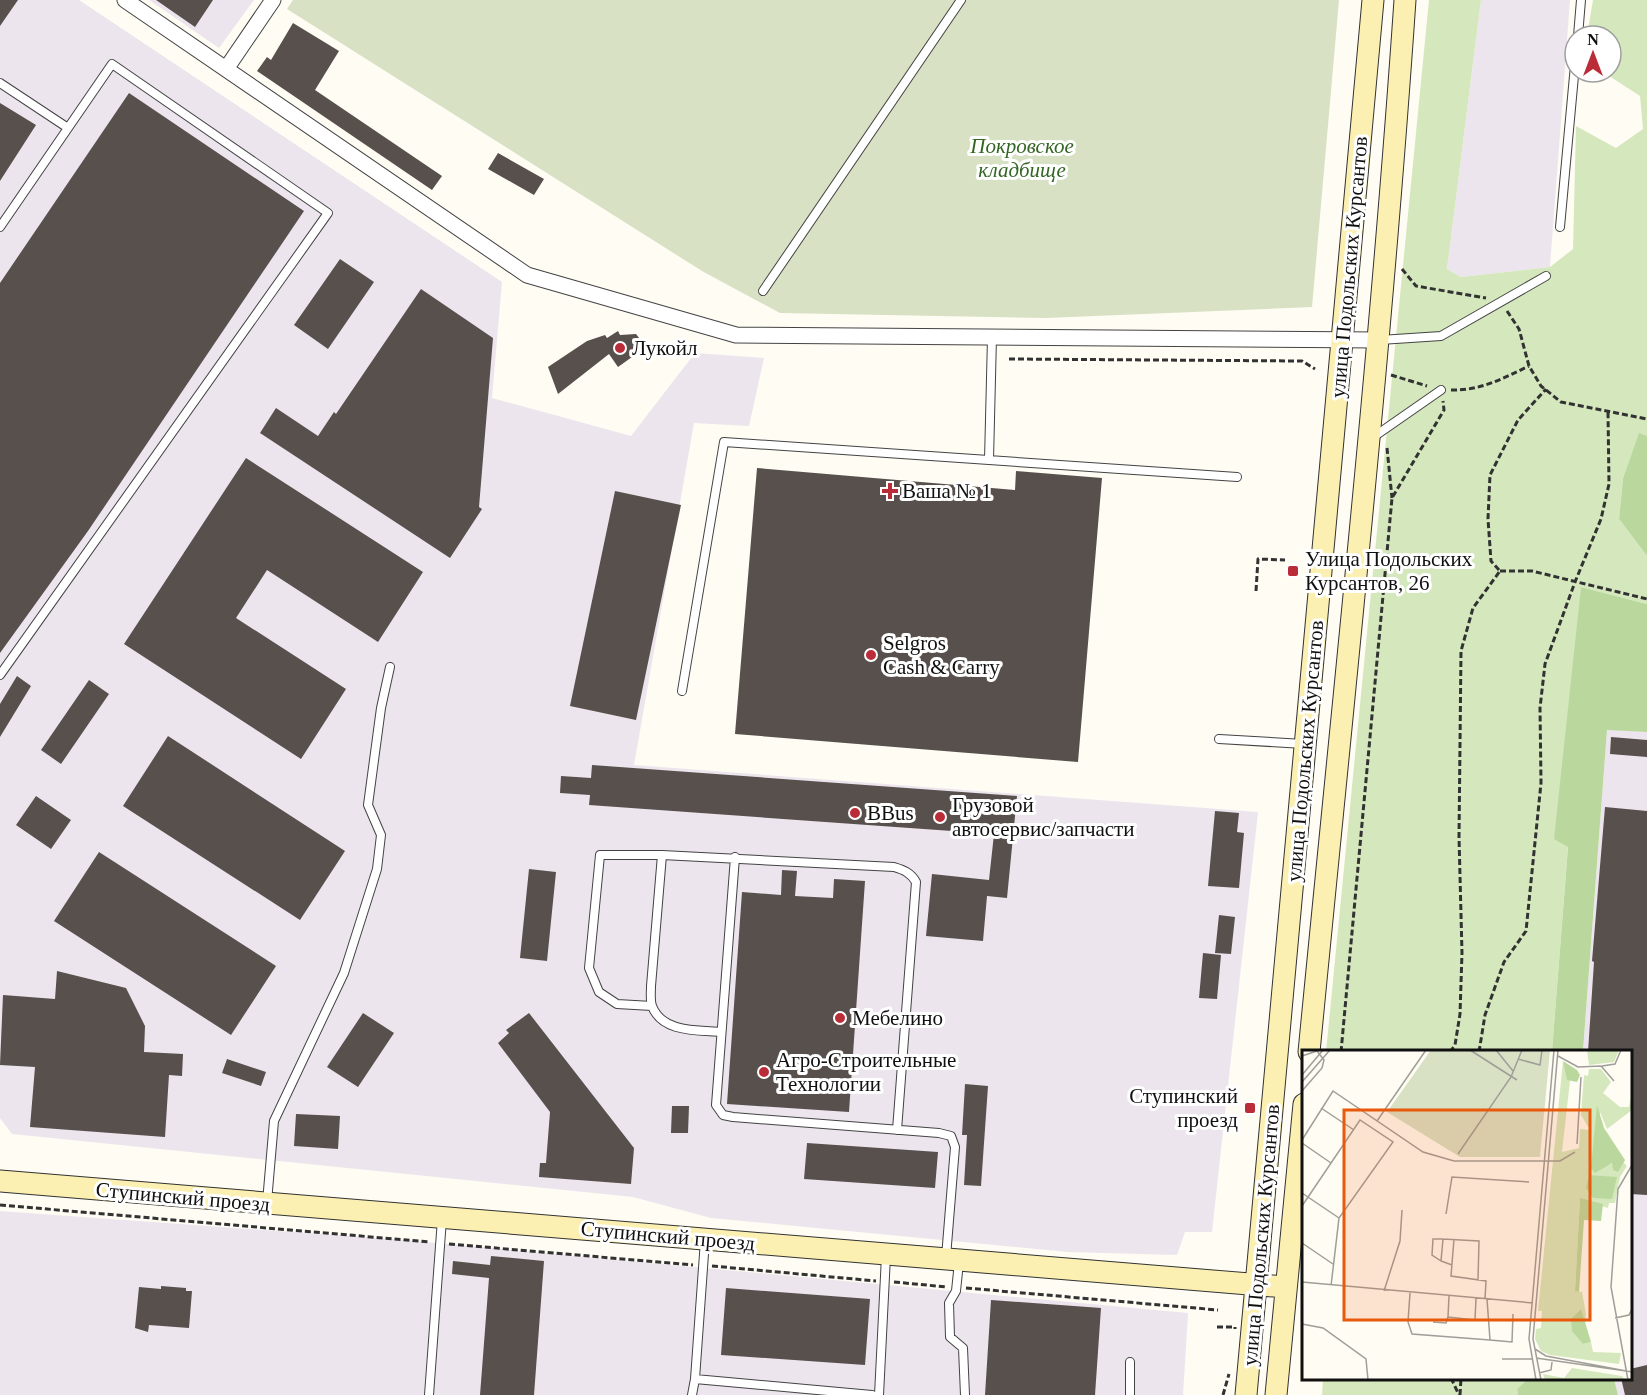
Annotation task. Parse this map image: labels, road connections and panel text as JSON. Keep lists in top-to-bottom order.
{
  "streets": {
    "main road": ["улица Подольских Курсантов", "Ступинский проезд"]
  },
  "crossings": [
    ["улица Подольских Курсантов", "Ступинский проезд"]
  ],
  "parks": ["Покровское кладбище"],
  "places": {
    "other": [
      "Лукойл",
      "Selgros Cash & Carry",
      "BBus",
      "Грузовой автосервис/запчасти",
      "Мебелино",
      "Агро-Строительные Технологии"
    ],
    "health": ["Ваша № 1"],
    "transit": ["Улица Подольских Курсантов, 26", "Ступинский проезд"]
  },
  "north": "top"
}
